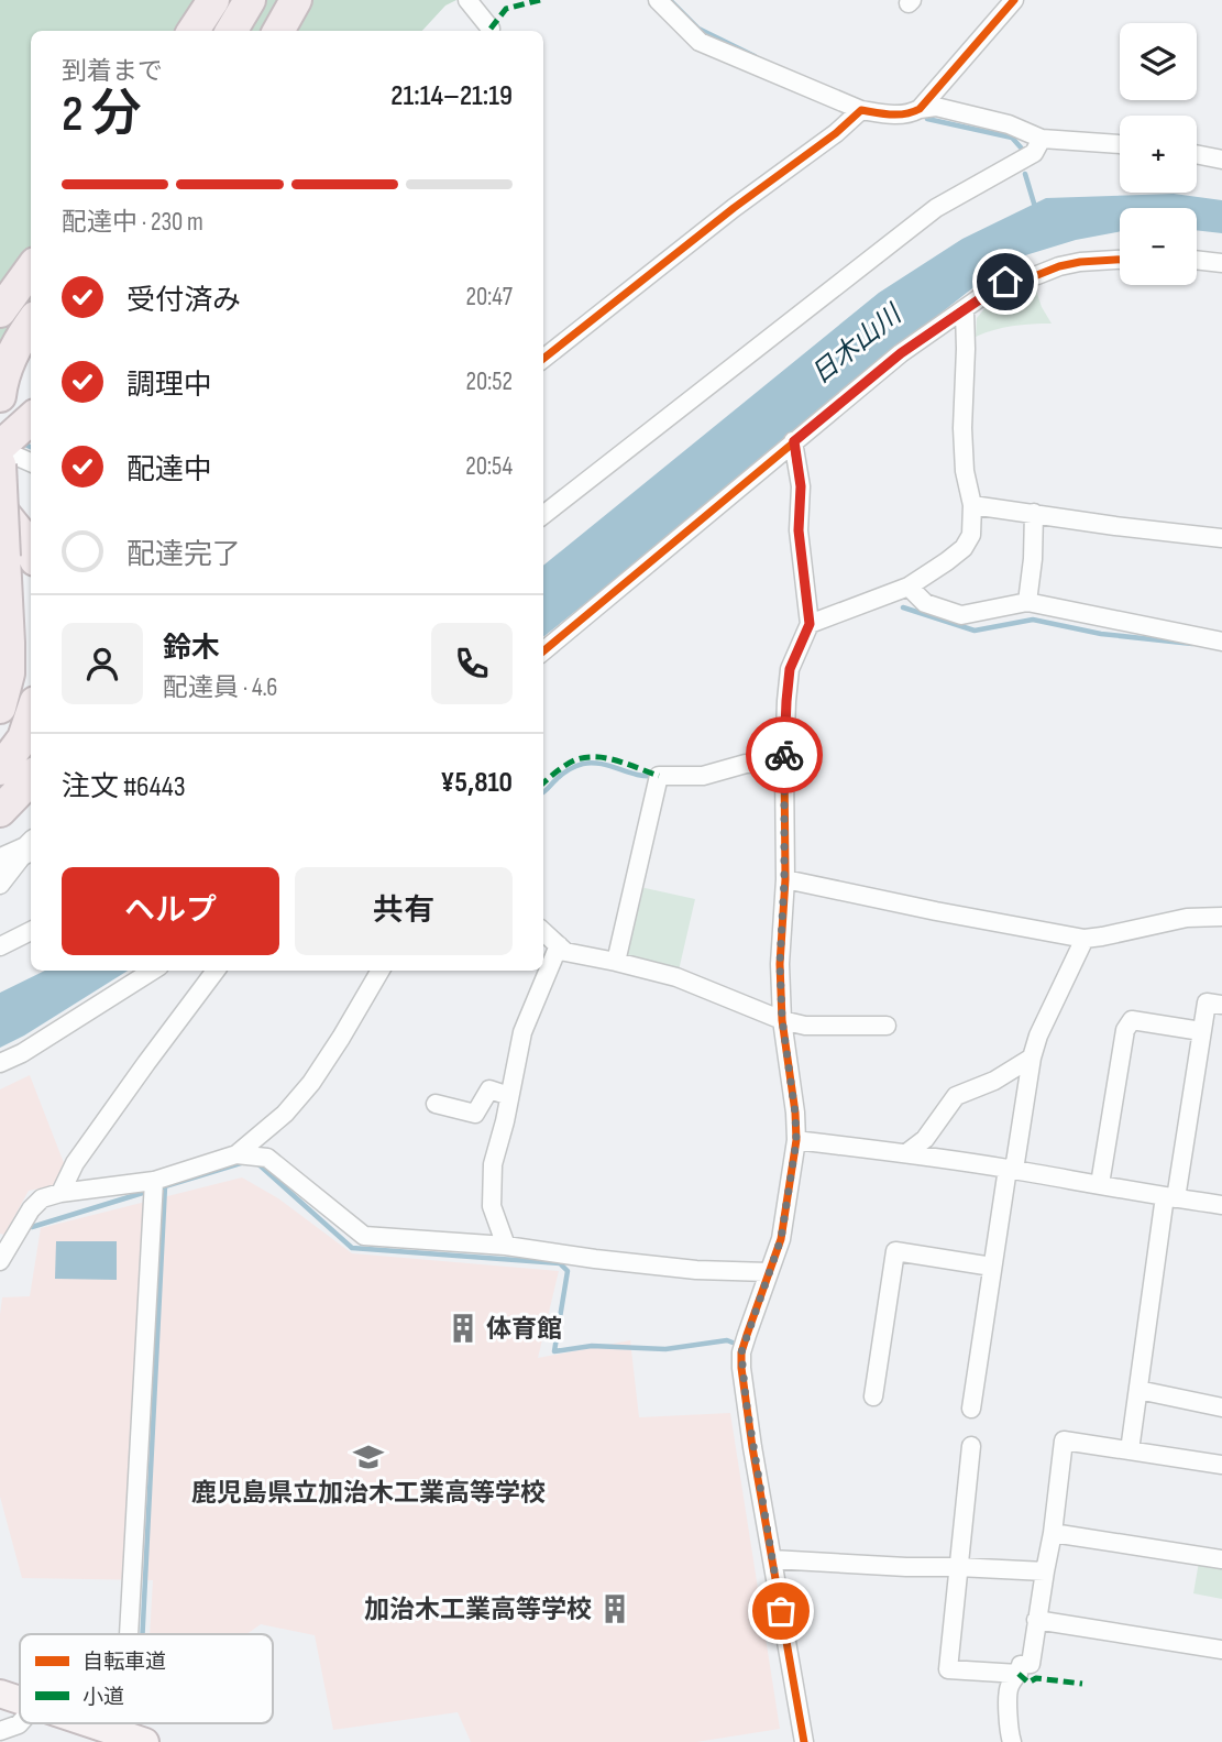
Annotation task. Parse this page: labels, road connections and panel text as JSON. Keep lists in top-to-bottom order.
{
  "water": ["日木山川"],
  "places": {
    "building": ["体育館", "加治木工業高等学校"],
    "school or university": ["鹿児島県立加治木工業高等学校"]
  },
  "legend": ["自転車道", "小道"],
  "page": {
    "map_buttons": ["+", "−"],
    "heading": ["2 分", "到着まで", "21:14–21:19"],
    "panel": [
      "鈴木",
      "配達員 · 4.6",
      "注文 #6443",
      "¥5,810"
    ],
    "bar": "配達中 · 230 m",
    "list": [
      ["受付済み", "20:47"],
      ["調理中", "20:52"],
      ["配達中", "20:54"],
      "配達完了"
    ],
    "buttons": ["ヘルプ", "共有"]
  }
}
